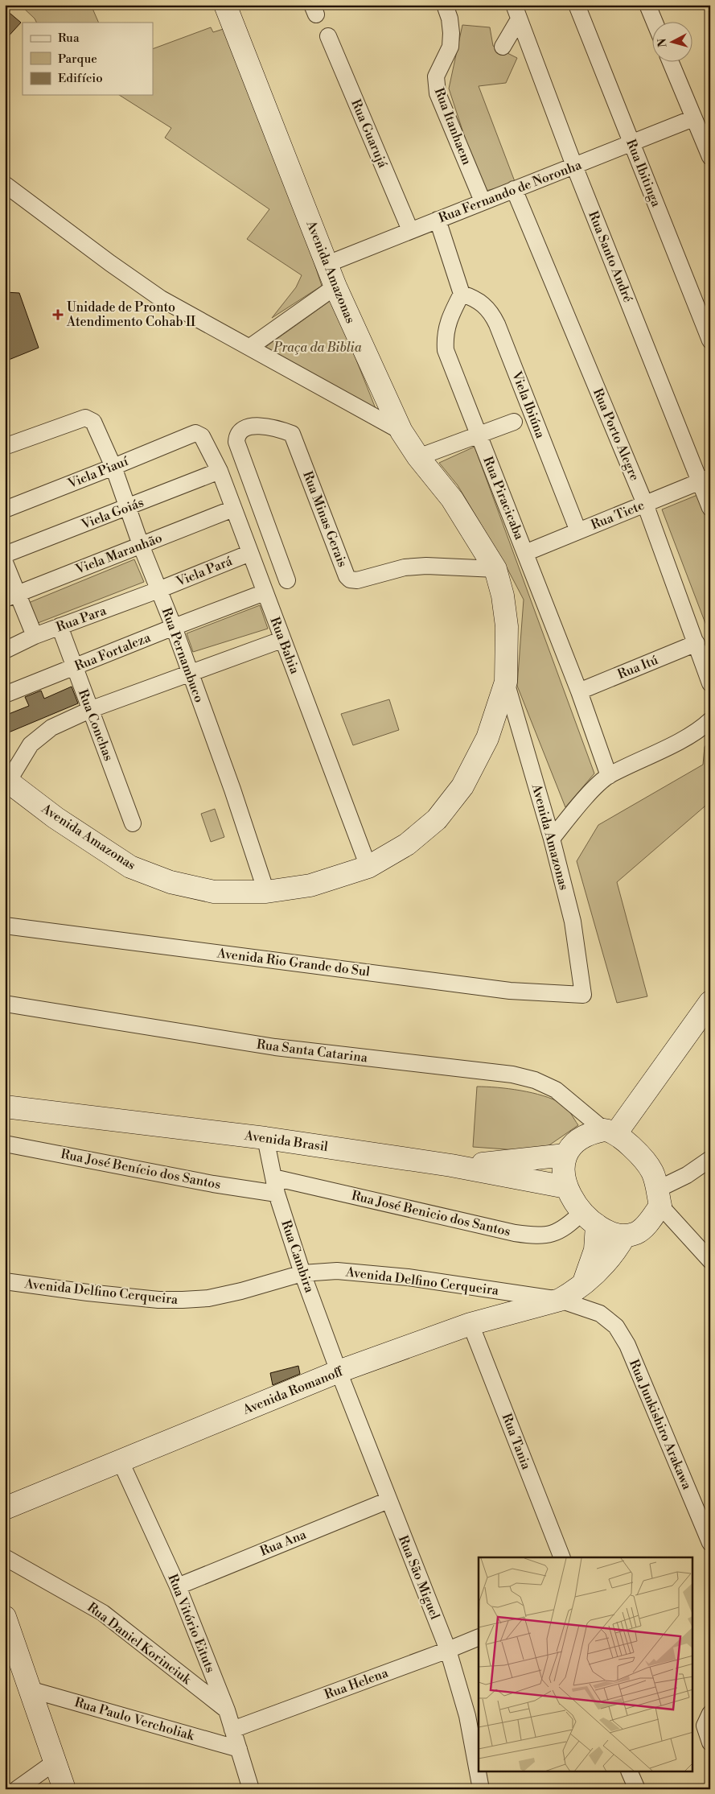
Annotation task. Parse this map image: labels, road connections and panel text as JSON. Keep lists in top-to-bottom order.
{
  "streets": {
    "street": [
      "Rua Itanhaem",
      "Rua Guarujá",
      "Rua Ibitinga",
      "Rua Fernando de Noronha",
      "Rua Santo André",
      "Avenida Amazonas",
      "Viela Ibiúna",
      "Rua Porto Alegre",
      "Viela Piauí",
      "Rua Piracicaba",
      "Viela Goiás",
      "Rua Tiete",
      "Rua Minas Gerais",
      "Viela Maranhão",
      "Viela Pará",
      "Rua Para",
      "Rua Bahia",
      "Rua Fortaleza",
      "Rua Pernambuco",
      "Rua Itú",
      "Rua Conchas",
      "Avenida Rio Grande do Sul",
      "Rua Santa Catarina",
      "Avenida Brasil",
      "Rua José Benício dos Santos",
      "Rua José Benicio dos Santos",
      "Rua Cambira",
      "Avenida Delfino Cerqueira",
      "Avenida Romanoff",
      "Rua Junkishiro Arakawa",
      "Rua Tania",
      "Rua Ana",
      "Rua São Miguel",
      "Rua Vitório Eituts",
      "Rua Daniel Korinciuk",
      "Rua Helena",
      "Rua Paulo Vercholiak"
    ]
  },
  "crossings": [
    ["Rua Itanhaem", "Rua Fernando de Noronha"],
    ["Rua Guarujá", "Rua Fernando de Noronha"],
    ["Rua Ibitinga", "Rua Fernando de Noronha"],
    ["Rua Fernando de Noronha", "Rua Santo André"],
    ["Rua Fernando de Noronha", "Avenida Amazonas"],
    ["Rua Fernando de Noronha", "Rua Porto Alegre"],
    ["Rua Santo André", "Rua Tiete"],
    ["Avenida Amazonas", "Rua Minas Gerais"],
    ["Avenida Amazonas", "Rua Bahia"],
    ["Avenida Amazonas", "Rua Pernambuco"],
    ["Avenida Amazonas", "Avenida Rio Grande do Sul"],
    ["Viela Ibiúna", "Rua Piracicaba"],
    ["Viela Ibiúna", "Rua Tiete"],
    ["Rua Porto Alegre", "Rua Tiete"],
    ["Rua Porto Alegre", "Rua Itú"],
    ["Viela Piauí", "Rua Bahia"],
    ["Viela Piauí", "Rua Pernambuco"],
    ["Rua Piracicaba", "Rua Tiete"],
    ["Rua Piracicaba", "Rua Itú"],
    ["Viela Goiás", "Rua Bahia"],
    ["Viela Goiás", "Rua Pernambuco"],
    ["Viela Maranhão", "Rua Bahia"],
    ["Viela Maranhão", "Rua Pernambuco"],
    ["Viela Pará", "Rua Para"],
    ["Viela Pará", "Rua Bahia"],
    ["Viela Pará", "Rua Pernambuco"],
    ["Rua Para", "Rua Pernambuco"],
    ["Rua Para", "Rua Conchas"],
    ["Rua Bahia", "Rua Fortaleza"],
    ["Rua Fortaleza", "Rua Pernambuco"],
    ["Rua Fortaleza", "Rua Conchas"],
    ["Rua Santa Catarina", "Avenida Brasil"],
    ["Rua Santa Catarina", "Rua José Benicio dos Santos"],
    ["Rua Santa Catarina", "Avenida Romanoff"],
    ["Avenida Brasil", "Rua José Benicio dos Santos"],
    ["Avenida Brasil", "Rua Cambira"],
    ["Avenida Brasil", "Avenida Romanoff"],
    ["Rua José Benício dos Santos", "Rua José Benicio dos Santos"],
    ["Rua José Benício dos Santos", "Rua Cambira"],
    ["Rua José Benicio dos Santos", "Rua Cambira"],
    ["Rua José Benicio dos Santos", "Avenida Romanoff"],
    ["Rua Cambira", "Avenida Delfino Cerqueira"],
    ["Rua Cambira", "Avenida Romanoff"],
    ["Rua Cambira", "Rua São Miguel"],
    ["Avenida Delfino Cerqueira", "Avenida Romanoff"],
    ["Avenida Delfino Cerqueira", "Rua Junkishiro Arakawa"],
    ["Avenida Romanoff", "Rua Tania"],
    ["Avenida Romanoff", "Rua São Miguel"],
    ["Avenida Romanoff", "Rua Vitório Eituts"],
    ["Rua Ana", "Rua São Miguel"],
    ["Rua Ana", "Rua Vitório Eituts"],
    ["Rua São Miguel", "Rua Helena"],
    ["Rua Vitório Eituts", "Rua Daniel Korinciuk"],
    ["Rua Vitório Eituts", "Rua Helena"],
    ["Rua Vitório Eituts", "Rua Paulo Vercholiak"]
  ],
  "parks": ["Praça da Biblia"],
  "places": {
    "health": ["Unidade de Pronto Atendimento Cohab II"]
  },
  "legend": ["Rua", "Parque", "Edifício"],
  "north": "left"
}
